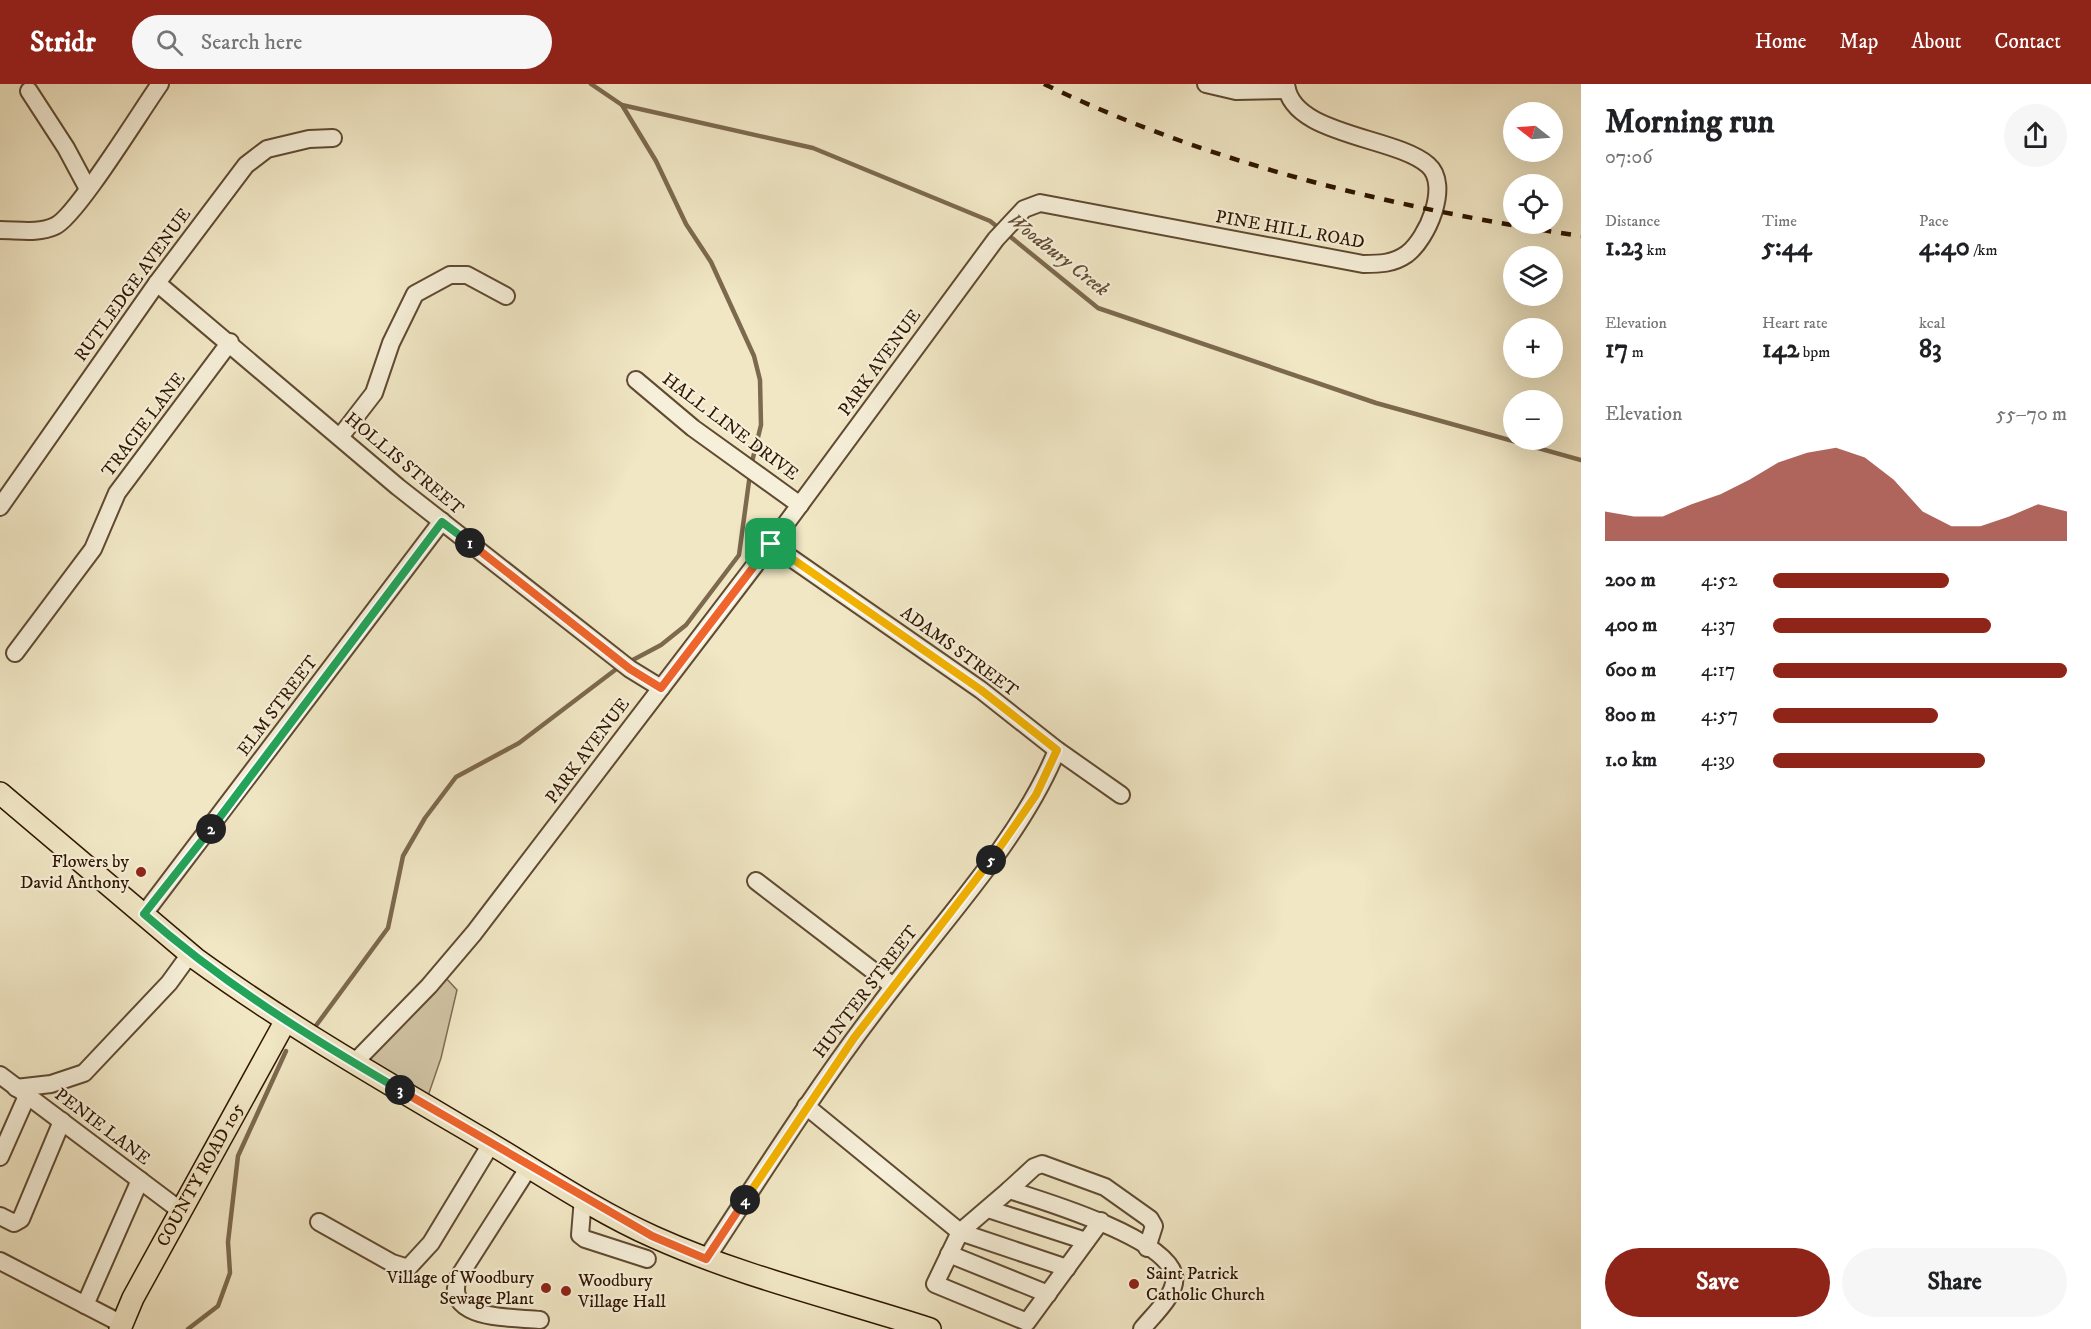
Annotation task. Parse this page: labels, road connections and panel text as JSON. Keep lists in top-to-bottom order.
{
  "streets": {
    "main road": ["COUNTY ROAD 105"],
    "street": [
      "PINE HILL ROAD",
      "RUTLEDGE AVENUE",
      "PARK AVENUE",
      "TRACIE LANE",
      "HALL LINE DRIVE",
      "HOLLIS STREET",
      "ADAMS STREET",
      "ELM STREET",
      "HUNTER STREET",
      "PENIE LANE"
    ]
  },
  "crossings": [
    ["PINE HILL ROAD", "PARK AVENUE"],
    ["RUTLEDGE AVENUE", "HOLLIS STREET"],
    ["PARK AVENUE", "HALL LINE DRIVE"],
    ["PARK AVENUE", "HOLLIS STREET"],
    ["PARK AVENUE", "ADAMS STREET"],
    ["TRACIE LANE", "HOLLIS STREET"],
    ["HOLLIS STREET", "ELM STREET"],
    ["ADAMS STREET", "HUNTER STREET"],
    ["PENIE LANE", "COUNTY ROAD 105"]
  ],
  "water": ["Woodbury Creek"],
  "places": [
    "Flowers by David Anthony",
    "Saint Patrick Catholic Church",
    "Village of Woodbury Sewage Plant",
    "Woodbury Village Hall"
  ],
  "north": "left",
  "page": {
    "header": "Stridr",
    "search": "Search here",
    "nav": [
      "Home",
      "Map",
      "About",
      "Contact"
    ],
    "heading": ["Morning run", "07:06"],
    "map_buttons": ["+", "−"],
    "stats": [
      ["Distance", "1.23 km"],
      ["Time", "5:44"],
      ["Pace", "4:40 /km"],
      ["Elevation", "17 m"],
      ["Heart rate", "142 bpm"],
      ["kcal", "83"]
    ],
    "chart": ["Elevation", "55–70 m"],
    "pins": [
      "1",
      "2",
      "5",
      "3",
      "4"
    ],
    "list": [
      {
        "name": "200 m",
        "note": "4:52"
      },
      {
        "name": "400 m",
        "note": "4:37"
      },
      {
        "name": "600 m",
        "note": "4:17"
      },
      {
        "name": "800 m",
        "note": "4:57"
      },
      {
        "name": "1.0 km",
        "note": "4:39"
      }
    ],
    "buttons": ["Save", "Share"]
  }
}
